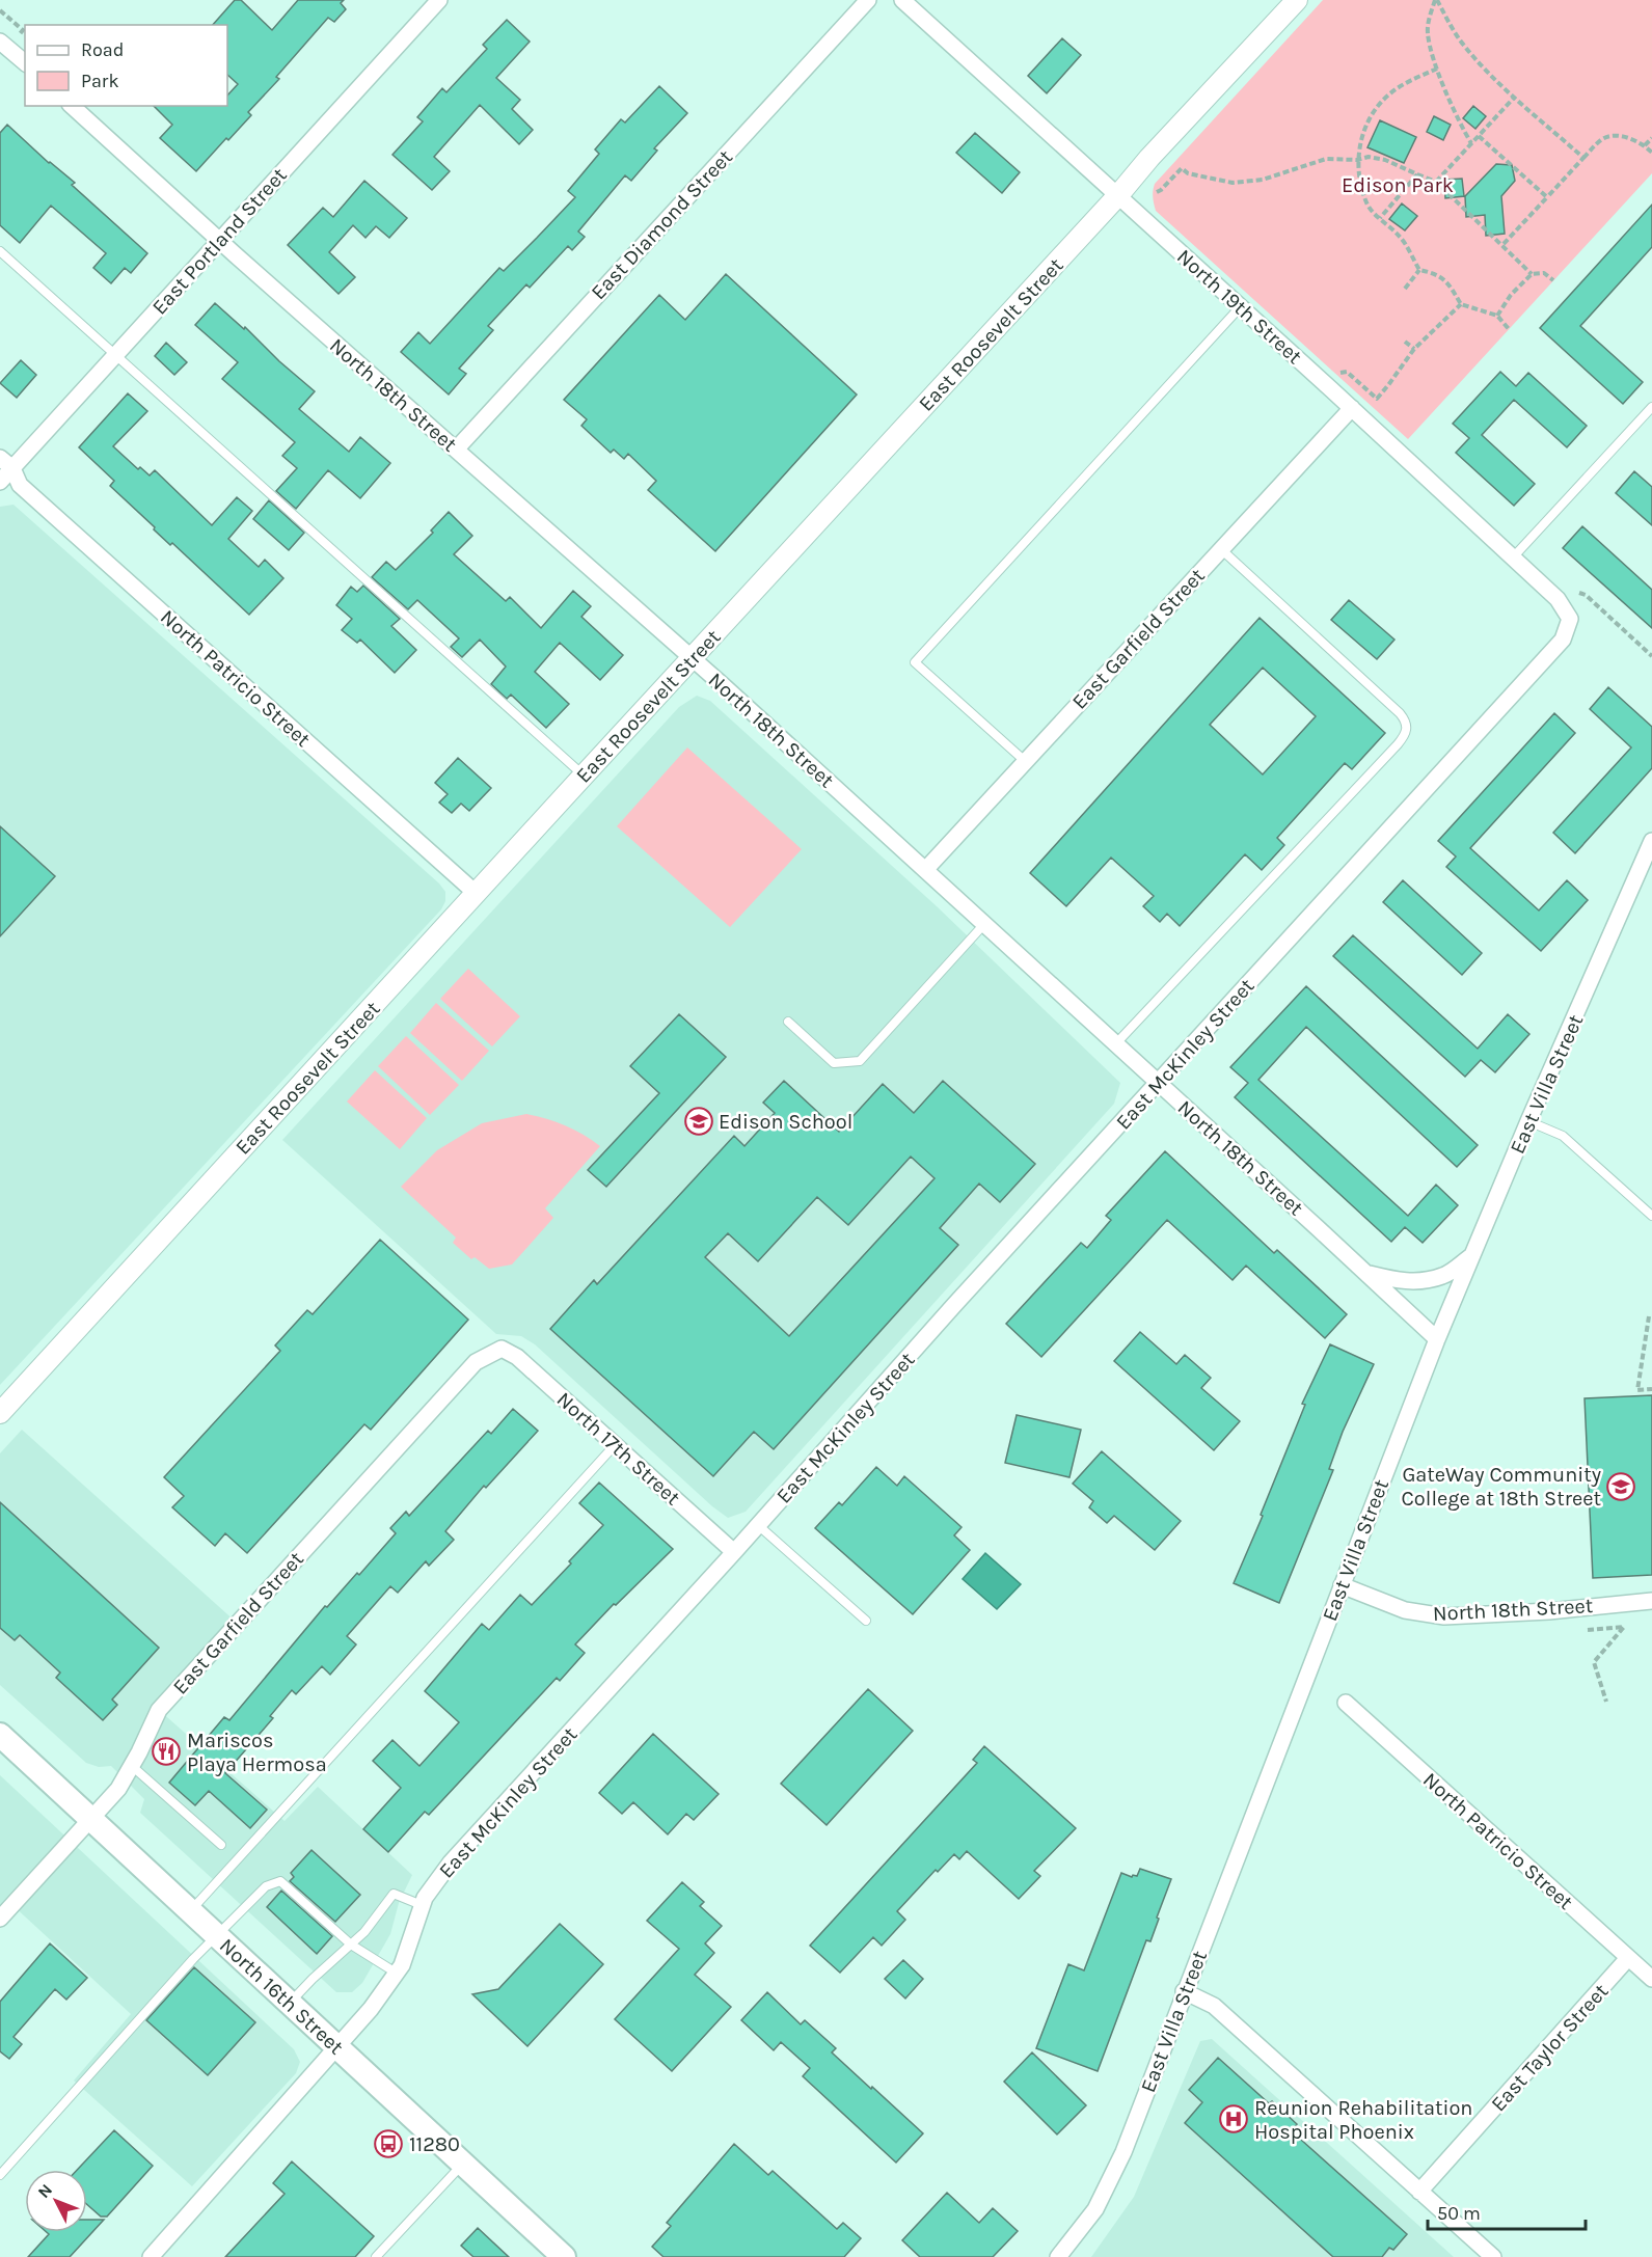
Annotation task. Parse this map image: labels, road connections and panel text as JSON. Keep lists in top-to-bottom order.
{
  "streets": {
    "main road": ["North 16th Street"],
    "street": [
      "East Diamond Street",
      "East Portland Street",
      "North 19th Street",
      "East Roosevelt Street",
      "North 18th Street",
      "East Garfield Street",
      "North Patricio Street",
      "East McKinley Street",
      "East Villa Street",
      "North 17th Street",
      "East Taylor Street"
    ]
  },
  "crossings": [
    ["East Diamond Street", "North 18th Street"],
    ["East Portland Street", "North 18th Street"],
    ["East Portland Street", "North Patricio Street"],
    ["North 19th Street", "East Roosevelt Street"],
    ["North 19th Street", "East Garfield Street"],
    ["North 19th Street", "East McKinley Street"],
    ["East Roosevelt Street", "North 18th Street"],
    ["East Roosevelt Street", "North Patricio Street"],
    ["North 18th Street", "East Garfield Street"],
    ["North 18th Street", "East McKinley Street"],
    ["North 18th Street", "East Villa Street"],
    ["East Garfield Street", "North 17th Street"],
    ["East Garfield Street", "North 16th Street"],
    ["North Patricio Street", "East Taylor Street"],
    ["East McKinley Street", "North 17th Street"],
    ["East McKinley Street", "North 16th Street"]
  ],
  "parks": ["Edison Park"],
  "places": {
    "school or university": ["Edison School", "GateWay Community College at 18th Street"],
    "restaurant": ["Mariscos Playa Hermosa"],
    "hospital": ["Reunion Rehabilitation Hospital Phoenix"],
    "bus stop": ["11280"]
  },
  "legend": ["Road", "Park"],
  "scale_bar": "50 m",
  "north": "top left"
}
